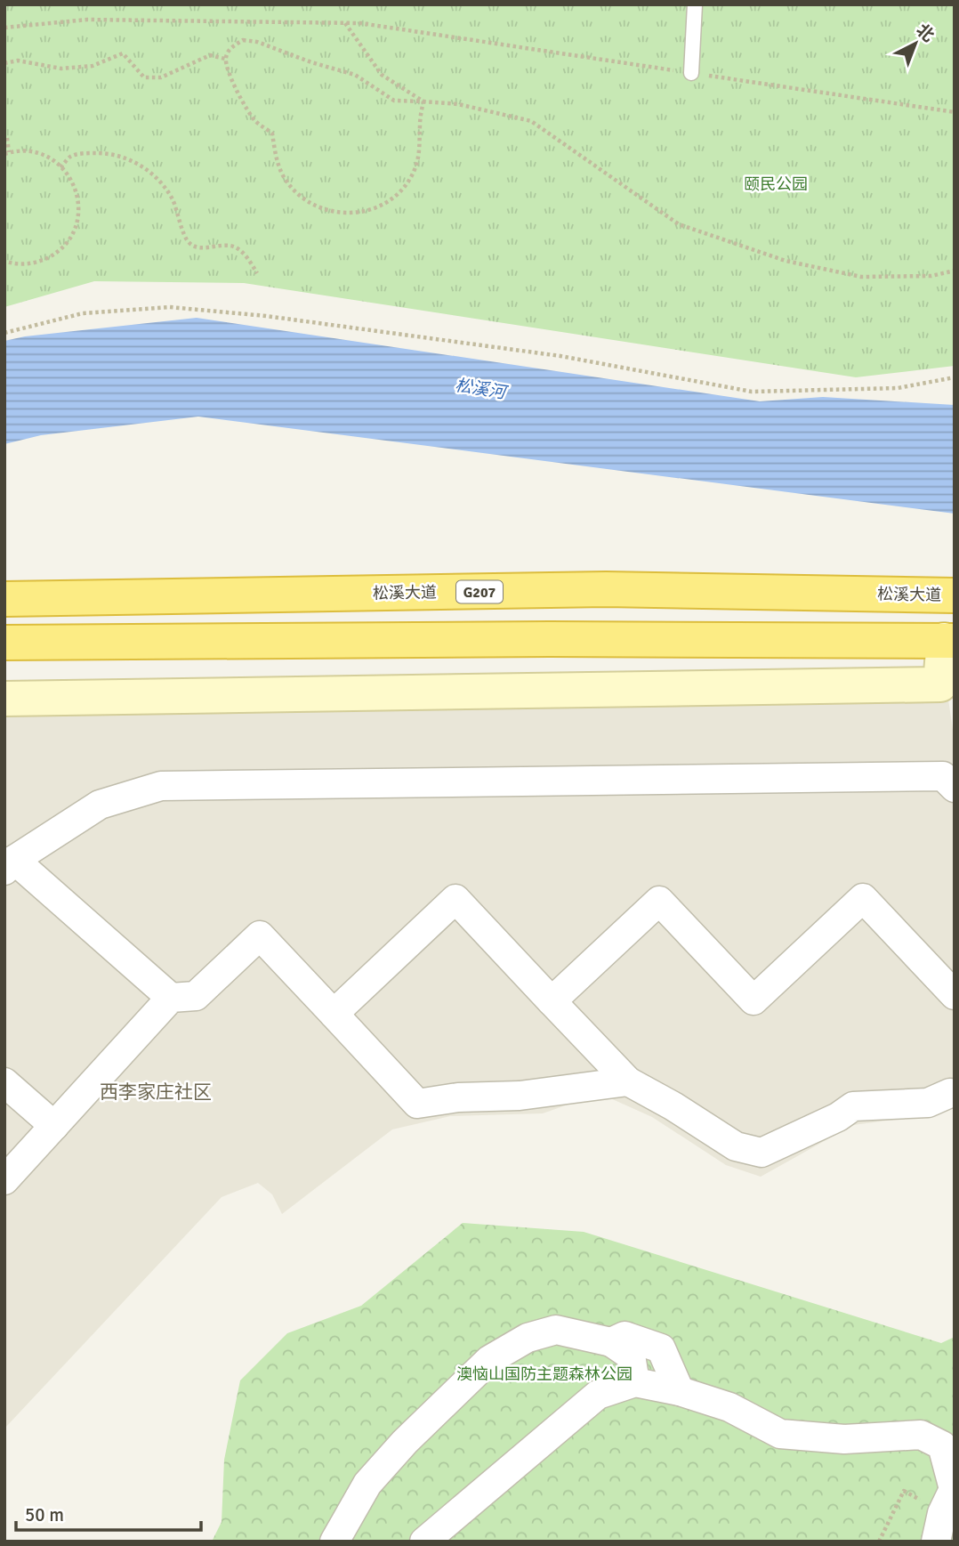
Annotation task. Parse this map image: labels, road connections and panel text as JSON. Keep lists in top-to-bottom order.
{
  "streets": {
    "highway": ["G207", "松溪大道"]
  },
  "districts": ["西李家庄社区"],
  "water": ["松溪河"],
  "parks": ["颐民公园", "澳恼山国防主题森林公园"],
  "scale_bar": "50 m",
  "north": "top right"
}
